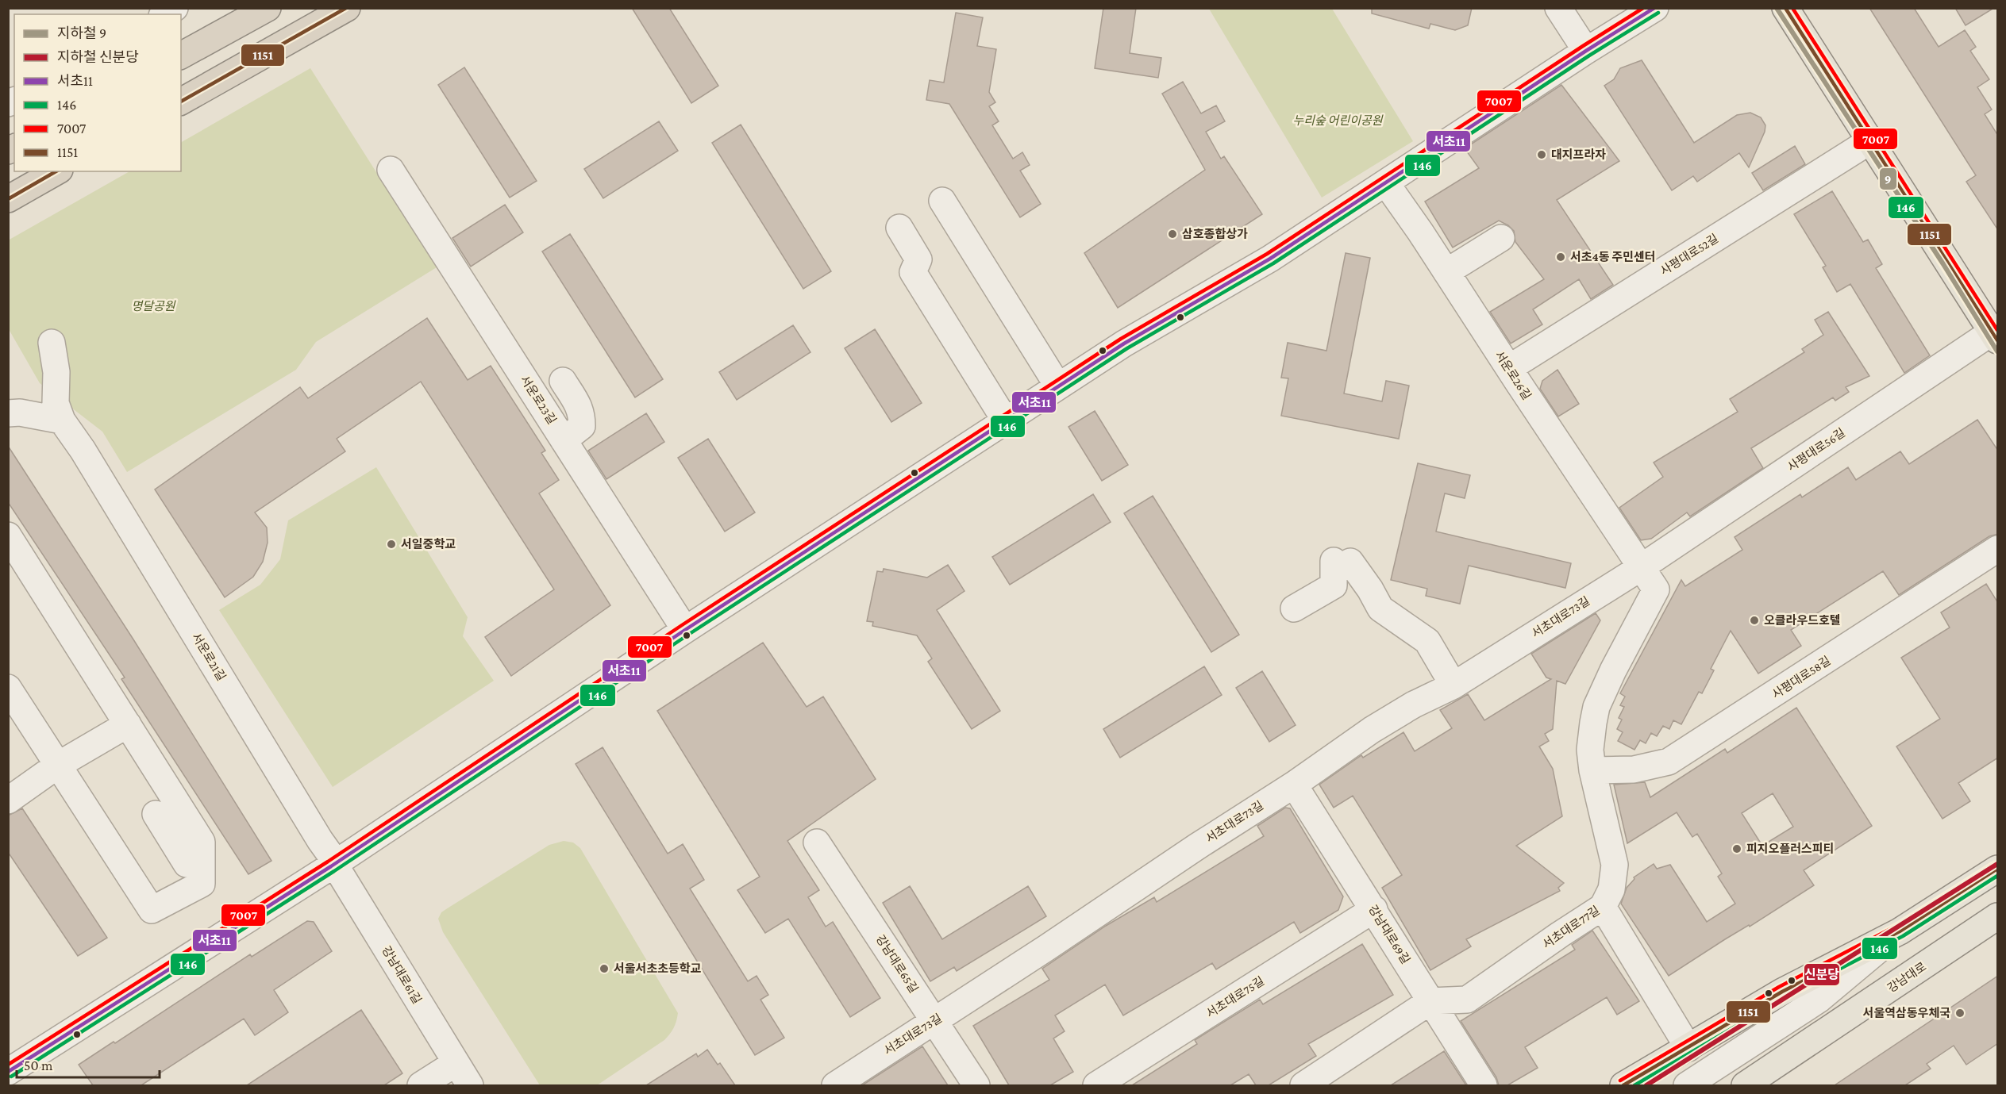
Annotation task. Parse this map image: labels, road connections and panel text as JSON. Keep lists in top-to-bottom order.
{
  "streets": {
    "main road": ["강남대로"],
    "street": [
      "사평대로52길",
      "서운로26길",
      "서운로23길",
      "사평대로56길",
      "서초대로73길",
      "서운로21길",
      "사평대로58길",
      "서초대로77길",
      "강남대로69길",
      "강남대로65길",
      "강남대로61길",
      "서초대로75길"
    ]
  },
  "crossings": [
    ["사평대로52길", "서운로26길"],
    ["서운로26길", "사평대로56길"],
    ["서운로26길", "서초대로73길"],
    ["서운로26길", "서초대로77길"],
    ["사평대로56길", "서초대로73길"],
    ["사평대로56길", "서초대로77길"],
    ["서초대로73길", "서초대로77길"],
    ["서초대로73길", "강남대로69길"],
    ["서초대로73길", "강남대로65길"],
    ["서운로21길", "강남대로61길"],
    ["사평대로58길", "서초대로77길"],
    ["서초대로77길", "강남대로69길"],
    ["강남대로69길", "서초대로75길"]
  ],
  "parks": ["누리숲 어린이공원", "명달공원"],
  "places": [
    "대지프라자",
    "삼호종합상가",
    "서초4동 주민센터",
    "서일중학교",
    "오클라우드호텔",
    "피지오플러스피티",
    "서울서초초등학교",
    "서울역삼동우체국"
  ],
  "lines": [
    "metro line 9",
    "transit line 서초11",
    "transit line 7007",
    "transit line 1151",
    "transit line 146",
    "metro line 신분당"
  ],
  "legend": [
    "지하철 9",
    "지하철 신분당",
    "서초11",
    "146",
    "7007",
    "1151"
  ],
  "scale_bar": "50 m"
}
